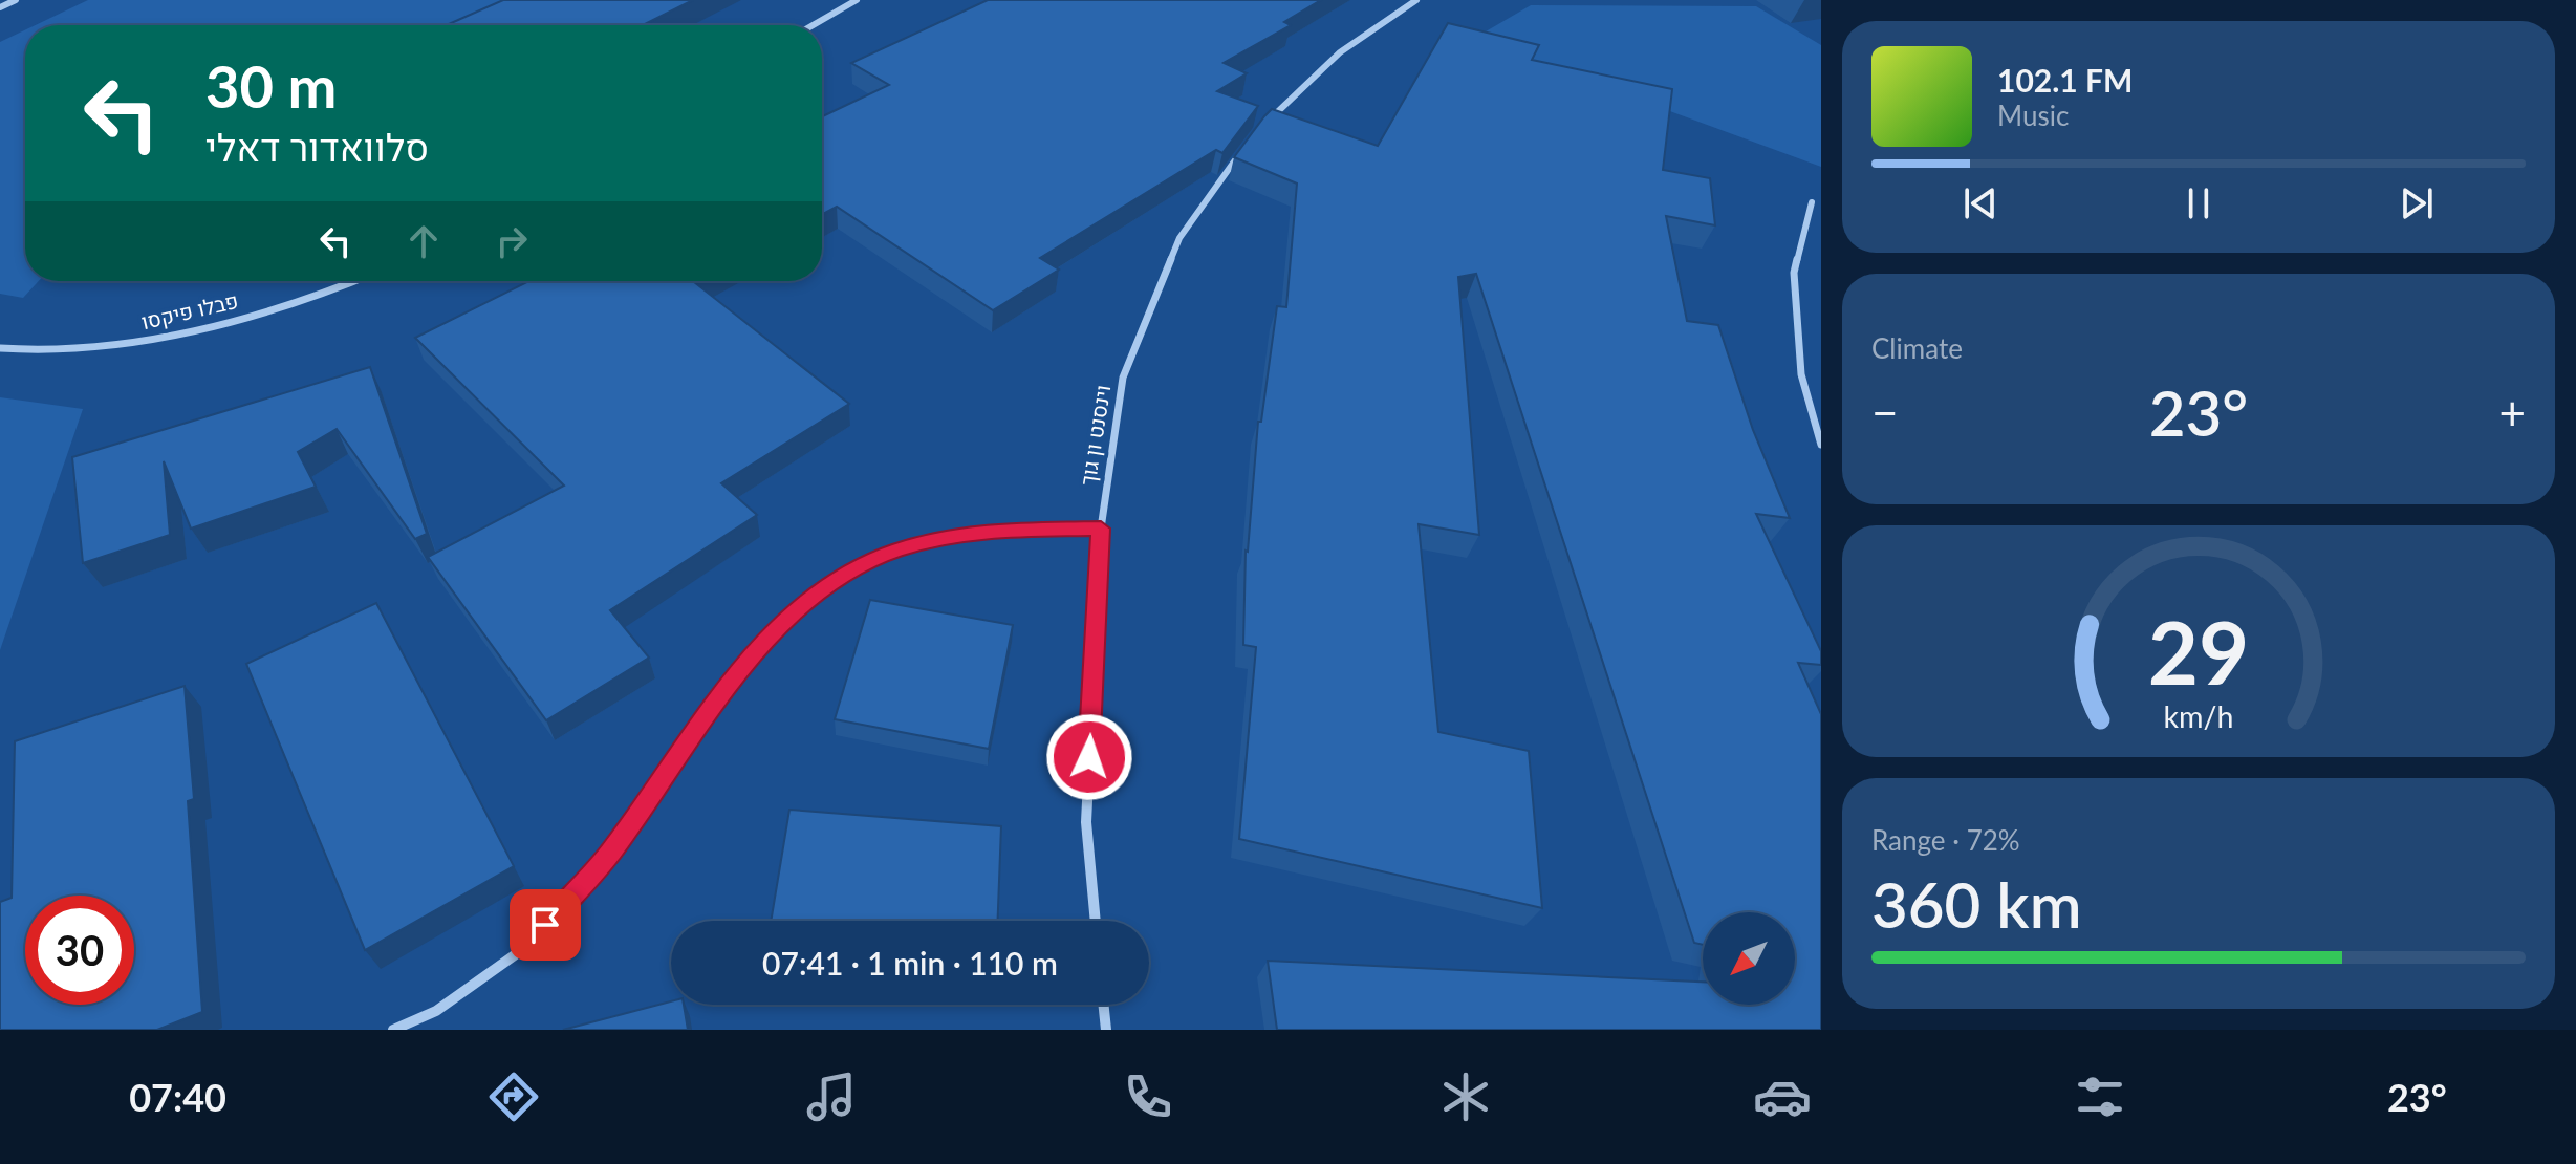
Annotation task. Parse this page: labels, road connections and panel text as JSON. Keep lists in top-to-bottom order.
{
  "streets": {
    "street": ["פבלו פיקסו", "וינסנט ון גוך"]
  },
  "north": "bottom left",
  "page": {
    "turn": ["30 m", "סלוואדור דאלי"],
    "song": ["102.1 FM", "Music"],
    "tile": [
      "Climate",
      ["Range · 72%", "360 km"]
    ],
    "heat": ["−", "23°", "+"],
    "limit": "30",
    "trip": "07:41 · 1 min · 110 m",
    "tabs": ["07:40", "23°"],
    "gauge": ["29", "km/h"]
  }
}
